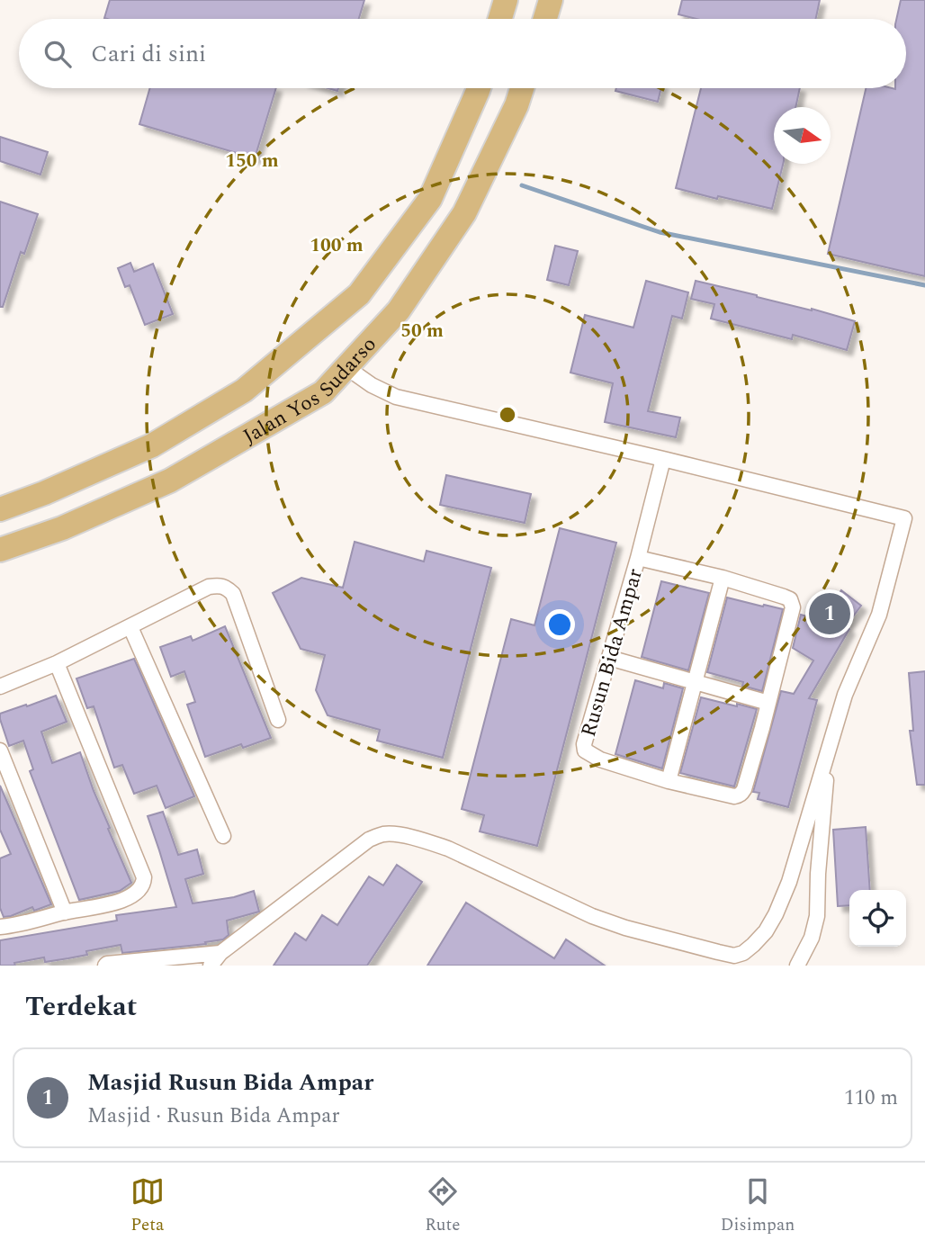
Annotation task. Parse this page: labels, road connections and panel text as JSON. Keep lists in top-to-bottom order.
{
  "streets": {
    "main road": ["Jalan Yos Sudarso"],
    "street": ["Rusun Bida Ampar"]
  },
  "north": "right",
  "page": {
    "search": "Cari di sini",
    "pins": "1",
    "heading": "Terdekat",
    "list": [
      {
        "mark": "1",
        "name": "Masjid Rusun Bida Ampar",
        "note": "Masjid · Rusun Bida Ampar",
        "value": "110 m"
      }
    ],
    "nav": ["Peta", "Rute", "Disimpan"]
  },
  "rings": ["150 m", "100 m", "50 m"]
}
